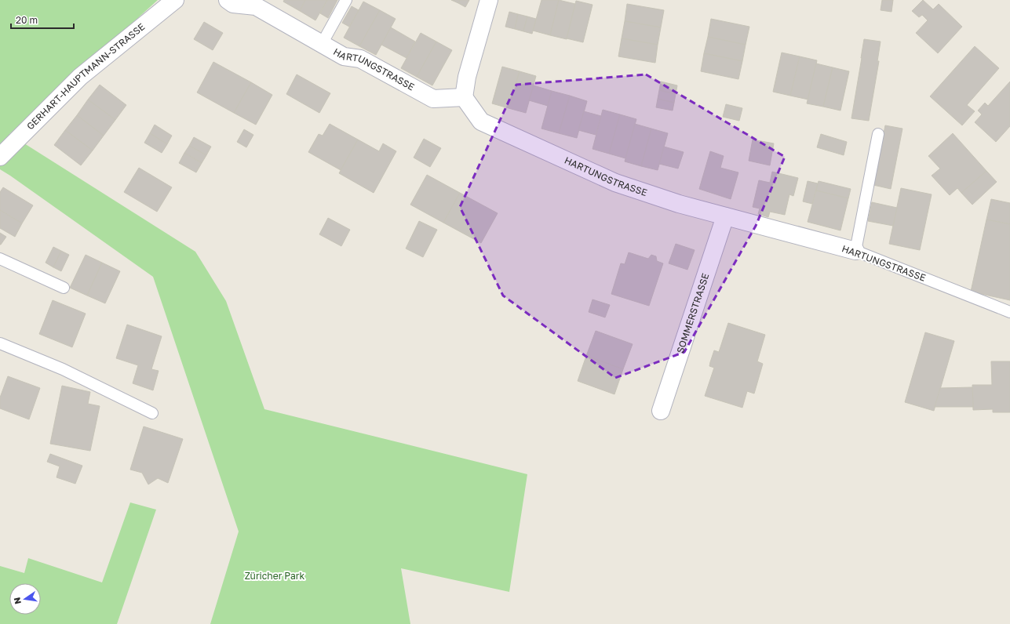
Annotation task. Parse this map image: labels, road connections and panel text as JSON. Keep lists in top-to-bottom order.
{
  "streets": {
    "street": ["HARTUNGSTRASSE", "GERHART-HAUPTMANN-STRASSE", "SOMMERSTRASSE"]
  },
  "crossings": [
    ["HARTUNGSTRASSE", "SOMMERSTRASSE"]
  ],
  "parks": ["Züricher Park"],
  "scale_bar": "20 m",
  "north": "left"
}
